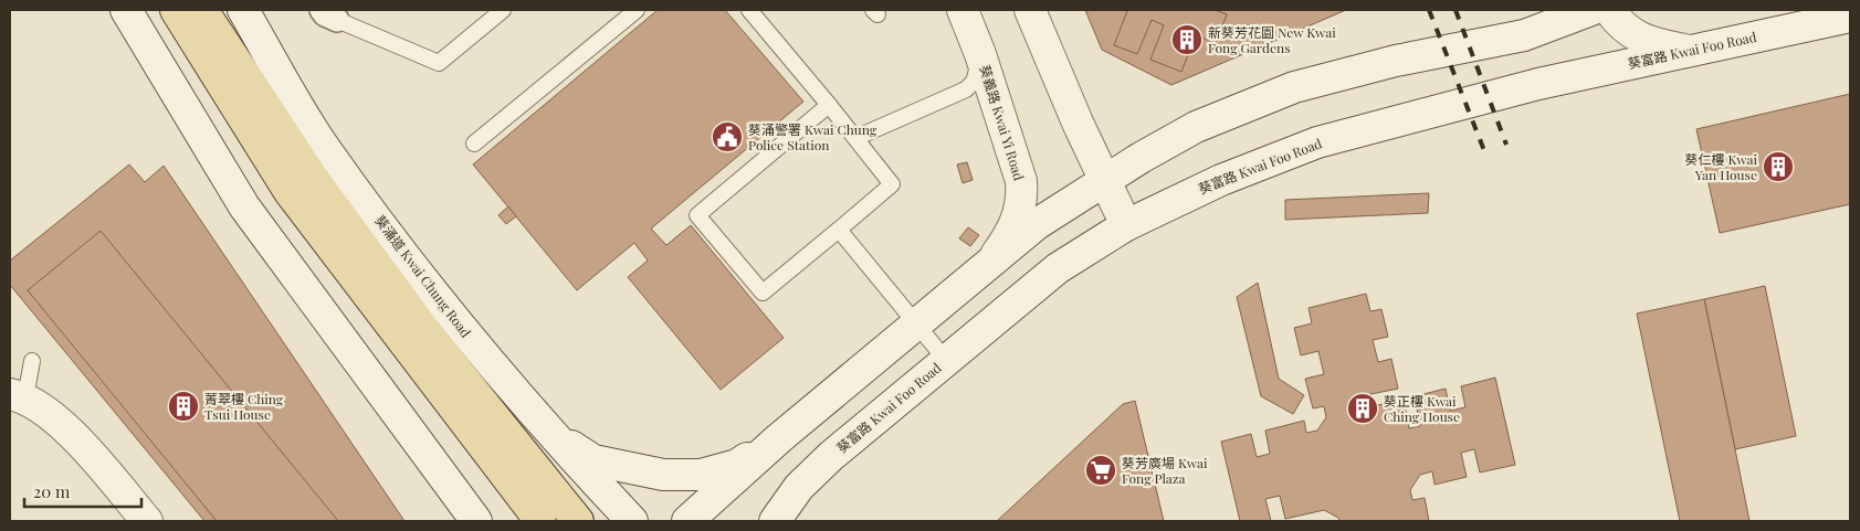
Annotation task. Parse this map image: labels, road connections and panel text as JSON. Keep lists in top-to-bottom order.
{
  "streets": {
    "main road": ["葵富路 Kwai Foo Road", "葵義路 Kwai Yi Road", "葵涌道 Kwai Chung Road"]
  },
  "places": {
    "building": [
      "新葵芳花園 New Kwai Fong Gardens",
      "葵仁樓 Kwai Yan House",
      "菁翠樓 Ching Tsui House",
      "葵正樓 Kwai Ching House"
    ],
    "public building": ["葵涌警署 Kwai Chung Police Station"],
    "supermarket": ["葵芳廣場 Kwai Fong Plaza"]
  },
  "scale_bar": "20 m"
}
